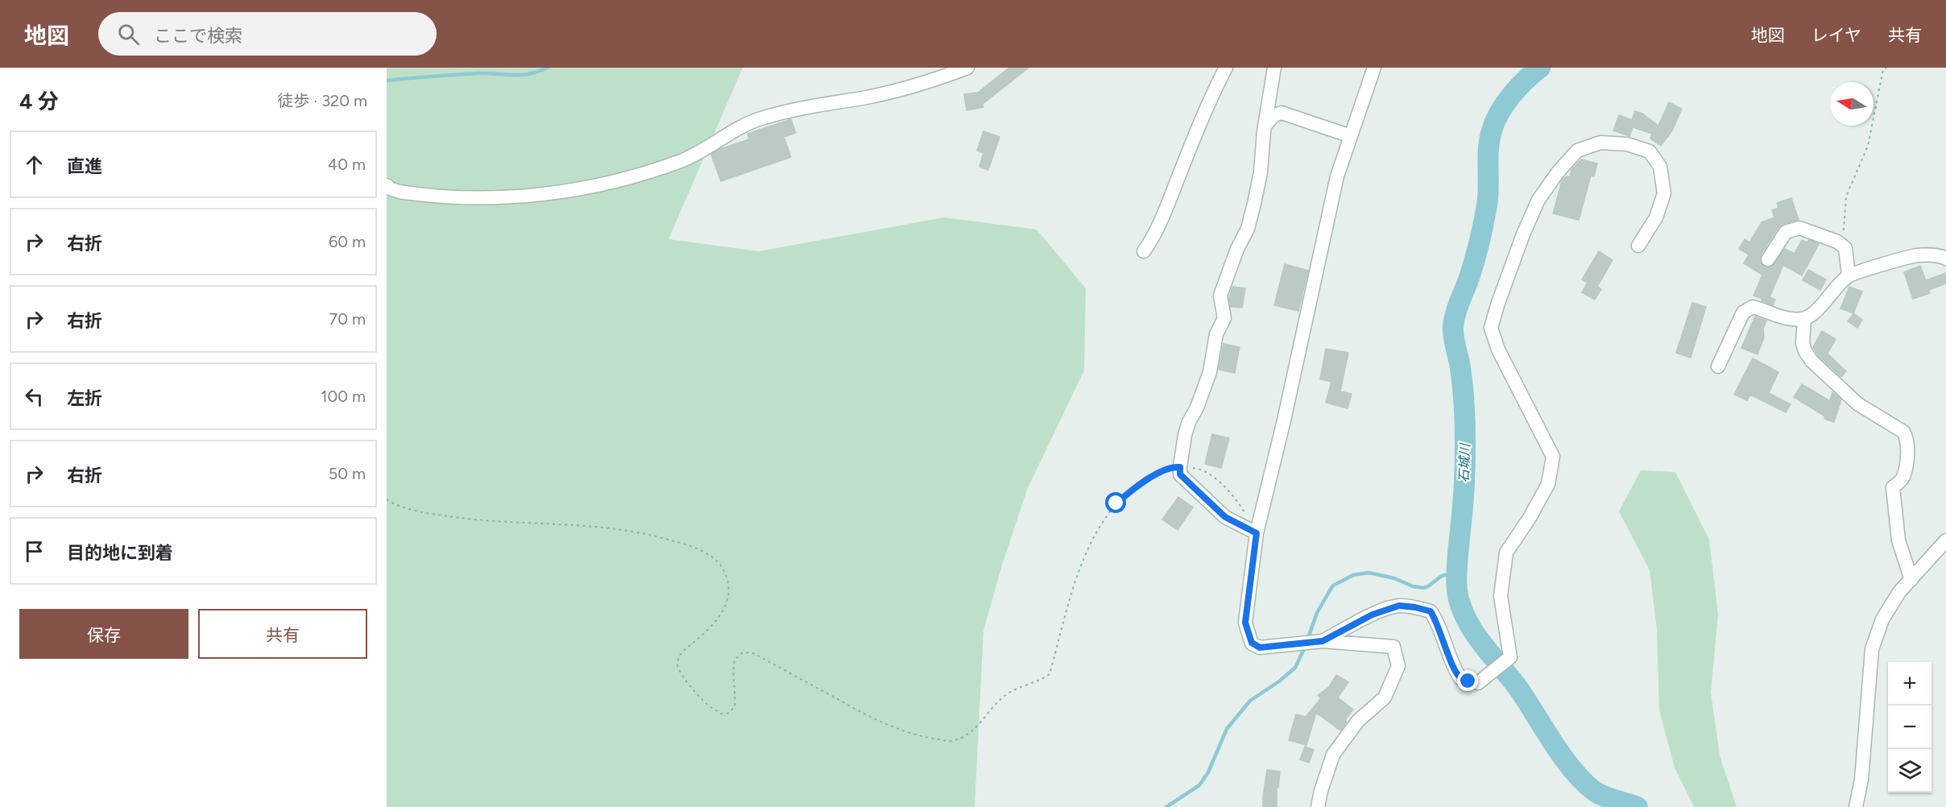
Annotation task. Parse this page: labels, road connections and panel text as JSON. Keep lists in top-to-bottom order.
{
  "water": ["石城川"],
  "north": "left",
  "page": {
    "header": "地図",
    "search": "ここで検索",
    "nav": ["地図", "レイヤ", "共有"],
    "heading": ["4 分", "徒歩 · 320 m"],
    "list": [
      ["直進", "40 m"],
      ["右折", "60 m"],
      ["右折", "70 m"],
      ["左折", "100 m"],
      ["右折", "50 m"],
      "目的地に到着"
    ],
    "buttons": ["保存", "共有"],
    "map_buttons": ["+", "−"]
  }
}
